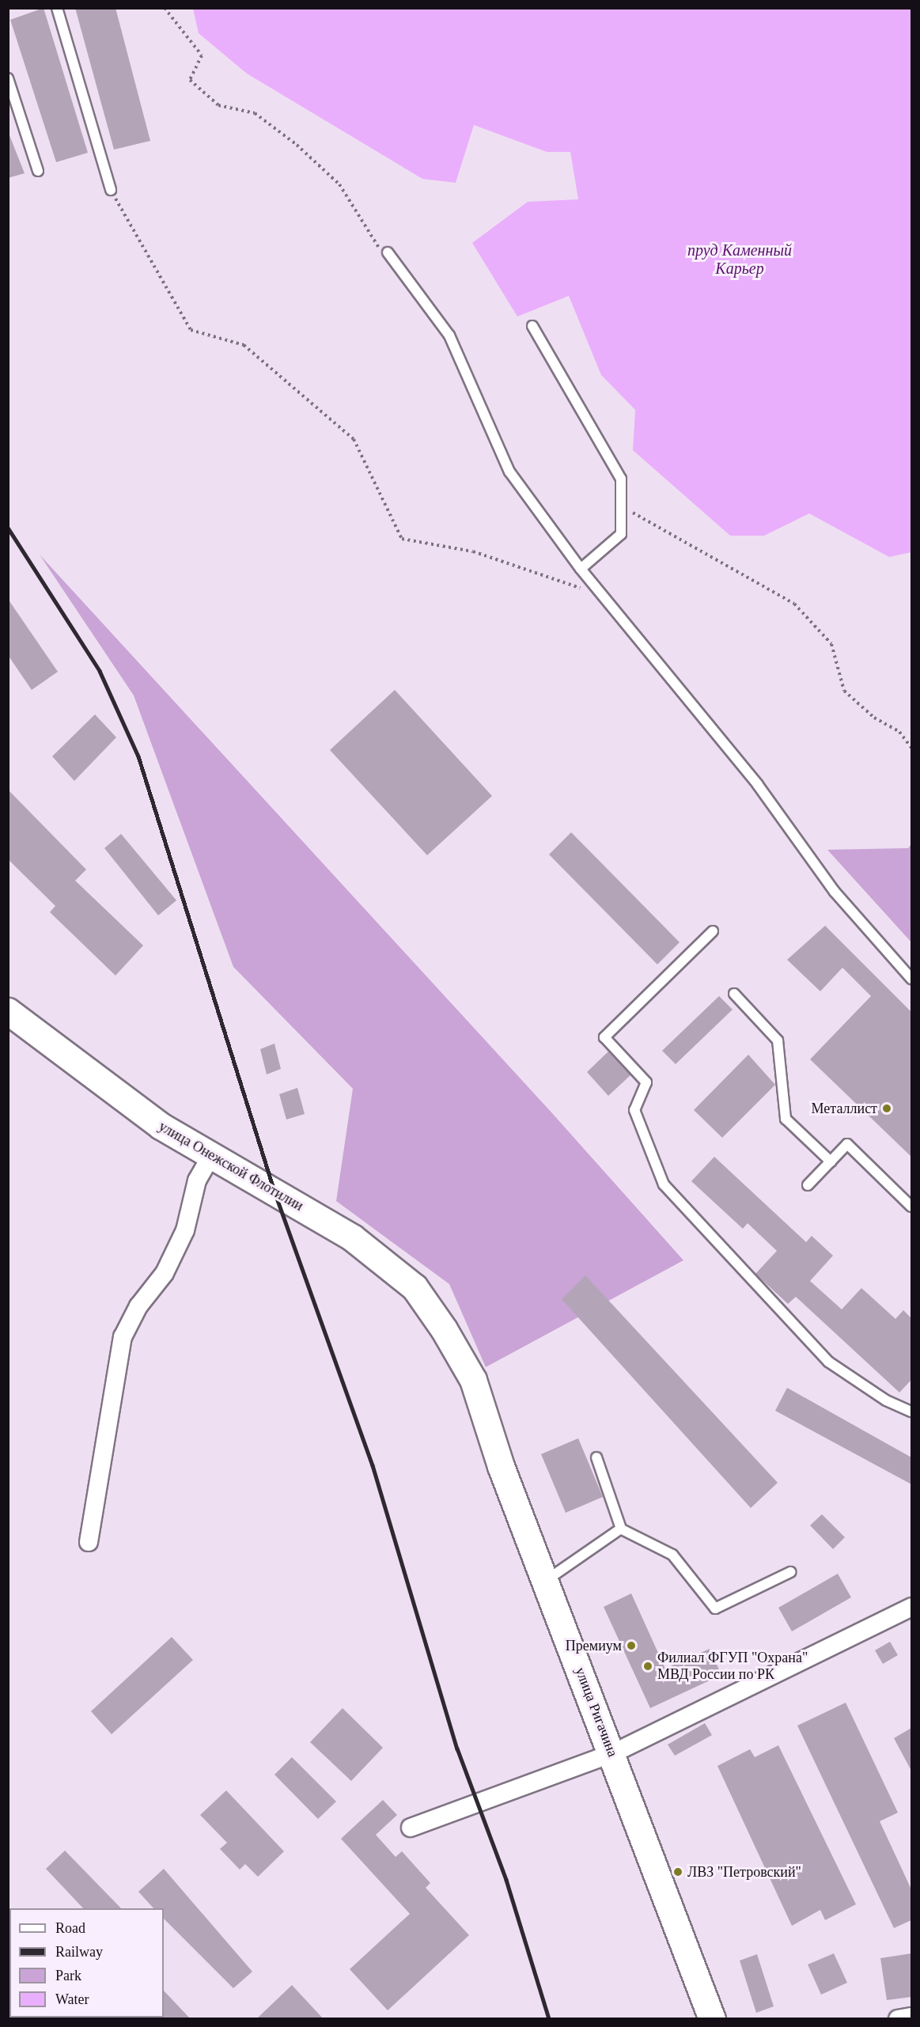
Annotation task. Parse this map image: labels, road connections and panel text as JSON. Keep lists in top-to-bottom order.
{
  "streets": {
    "main road": ["улица Онежской Флотилии", "улица Ригачина"]
  },
  "crossings": [
    ["улица Онежской Флотилии", "улица Ригачина"]
  ],
  "water": ["пруд Каменный Карьер"],
  "places": [
    "Металлист",
    "Премиум",
    "Филиал ФГУП \"Охрана\" МВД России по РК",
    "ЛВЗ \"Петровский\""
  ],
  "legend": [
    "Road",
    "Railway",
    "Park",
    "Water"
  ]
}
